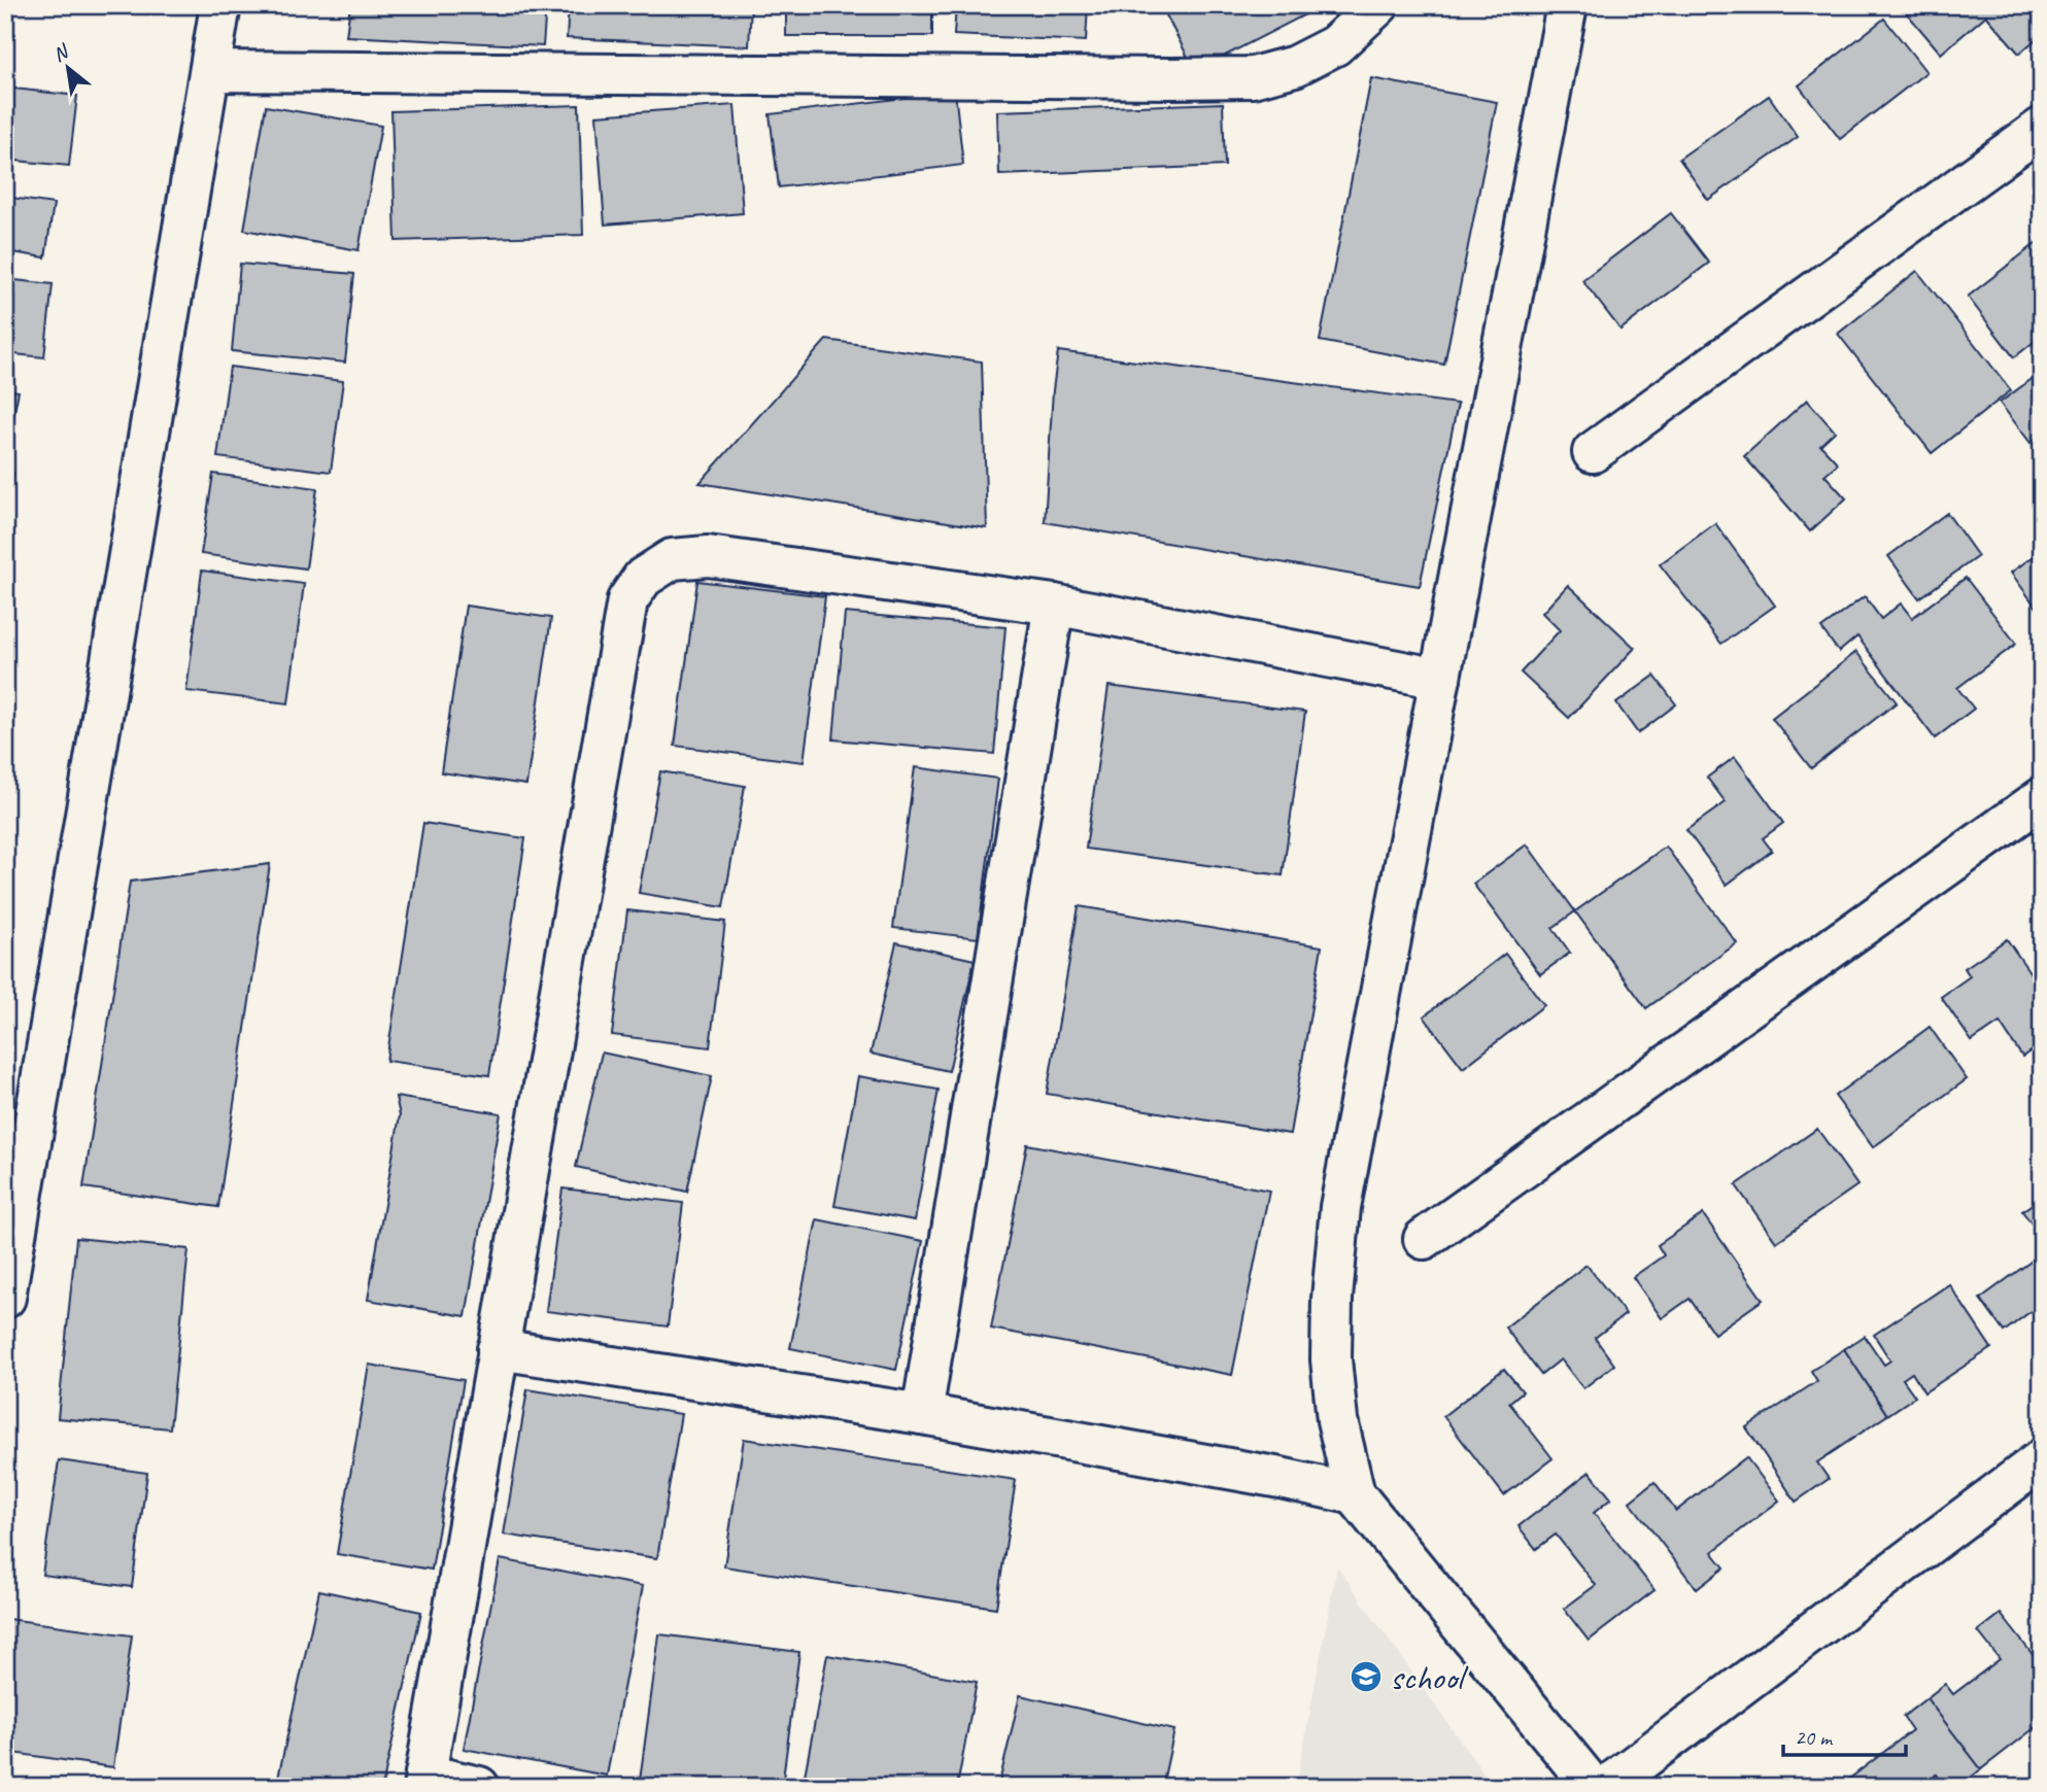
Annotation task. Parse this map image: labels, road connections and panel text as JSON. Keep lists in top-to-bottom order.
{
  "places": {
    "school or university": ["school"]
  },
  "scale_bar": "20 m",
  "north": "top left"
}
